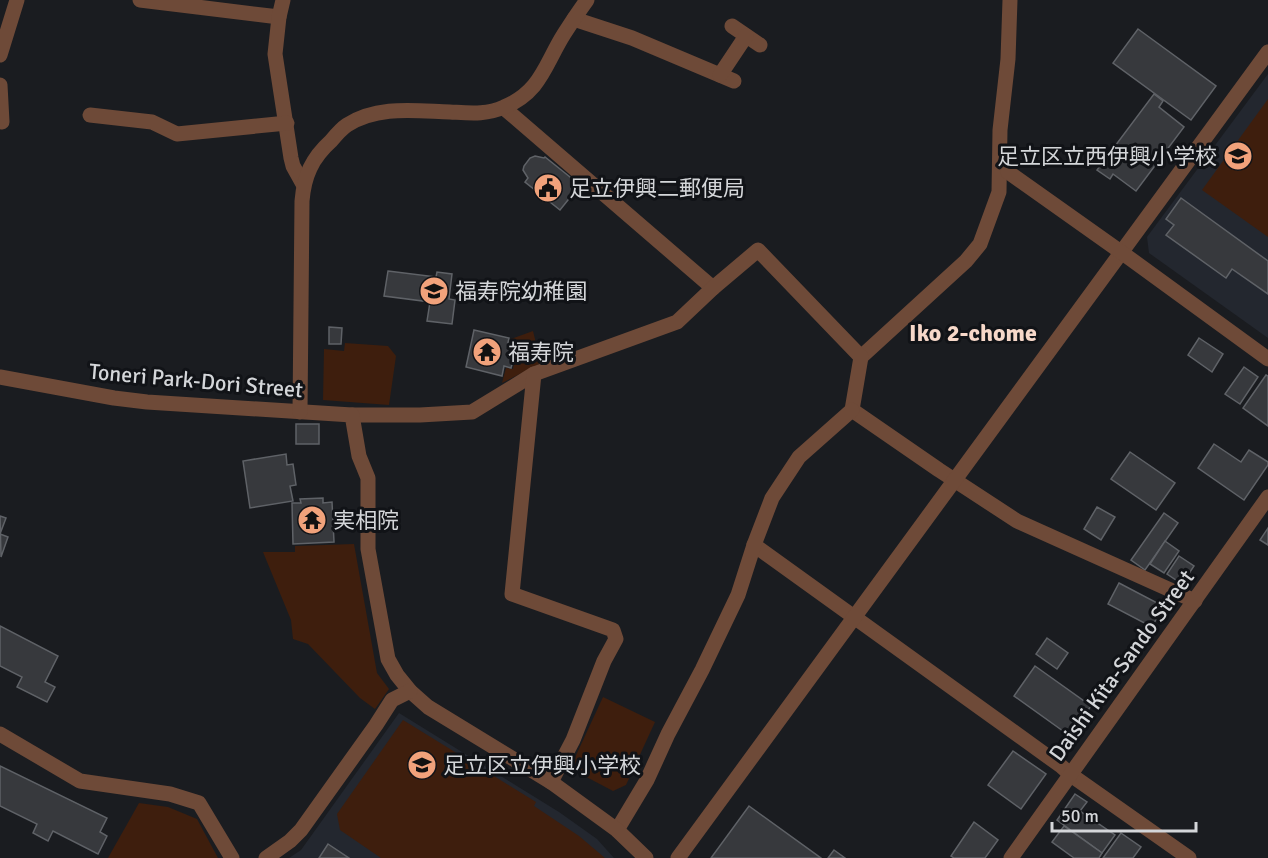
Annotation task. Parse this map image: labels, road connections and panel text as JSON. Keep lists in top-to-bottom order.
{
  "streets": {
    "street": ["Toneri Park-Dori Street", "Daishi Kita-Sando Street"]
  },
  "districts": ["Iko 2-chome"],
  "places": {
    "school or university": ["足立区立西伊興小学校", "福寿院幼稚園", "足立区立伊興小学校"],
    "public building": ["足立伊興二郵便局"],
    "temple": ["福寿院", "実相院"]
  },
  "scale_bar": "50 m"
}
